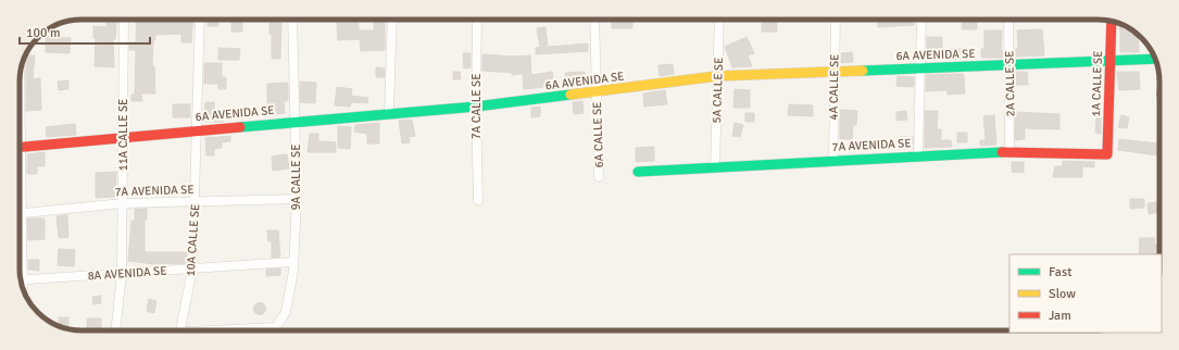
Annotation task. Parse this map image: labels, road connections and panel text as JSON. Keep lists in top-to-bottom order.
{
  "streets": {
    "street": [
      "6A AVENIDA SE",
      "2A CALLE SE",
      "1A CALLE SE",
      "4A CALLE SE",
      "5A CALLE SE",
      "7A CALLE SE",
      "11A CALLE SE",
      "6A CALLE SE",
      "7A AVENIDA SE",
      "9A CALLE SE",
      "10A CALLE SE",
      "8A AVENIDA SE"
    ]
  },
  "crossings": [
    ["6A AVENIDA SE", "2A CALLE SE"],
    ["6A AVENIDA SE", "1A CALLE SE"],
    ["6A AVENIDA SE", "4A CALLE SE"],
    ["6A AVENIDA SE", "5A CALLE SE"],
    ["6A AVENIDA SE", "7A CALLE SE"],
    ["6A AVENIDA SE", "11A CALLE SE"],
    ["6A AVENIDA SE", "6A CALLE SE"],
    ["6A AVENIDA SE", "9A CALLE SE"],
    ["6A AVENIDA SE", "10A CALLE SE"],
    ["2A CALLE SE", "7A AVENIDA SE"],
    ["1A CALLE SE", "7A AVENIDA SE"],
    ["4A CALLE SE", "7A AVENIDA SE"],
    ["5A CALLE SE", "7A AVENIDA SE"],
    ["11A CALLE SE", "7A AVENIDA SE"],
    ["11A CALLE SE", "8A AVENIDA SE"],
    ["7A AVENIDA SE", "9A CALLE SE"],
    ["7A AVENIDA SE", "10A CALLE SE"],
    ["9A CALLE SE", "8A AVENIDA SE"],
    ["10A CALLE SE", "8A AVENIDA SE"]
  ],
  "legend": ["Fast", "Slow", "Jam"],
  "scale_bar": "100 m"
}
